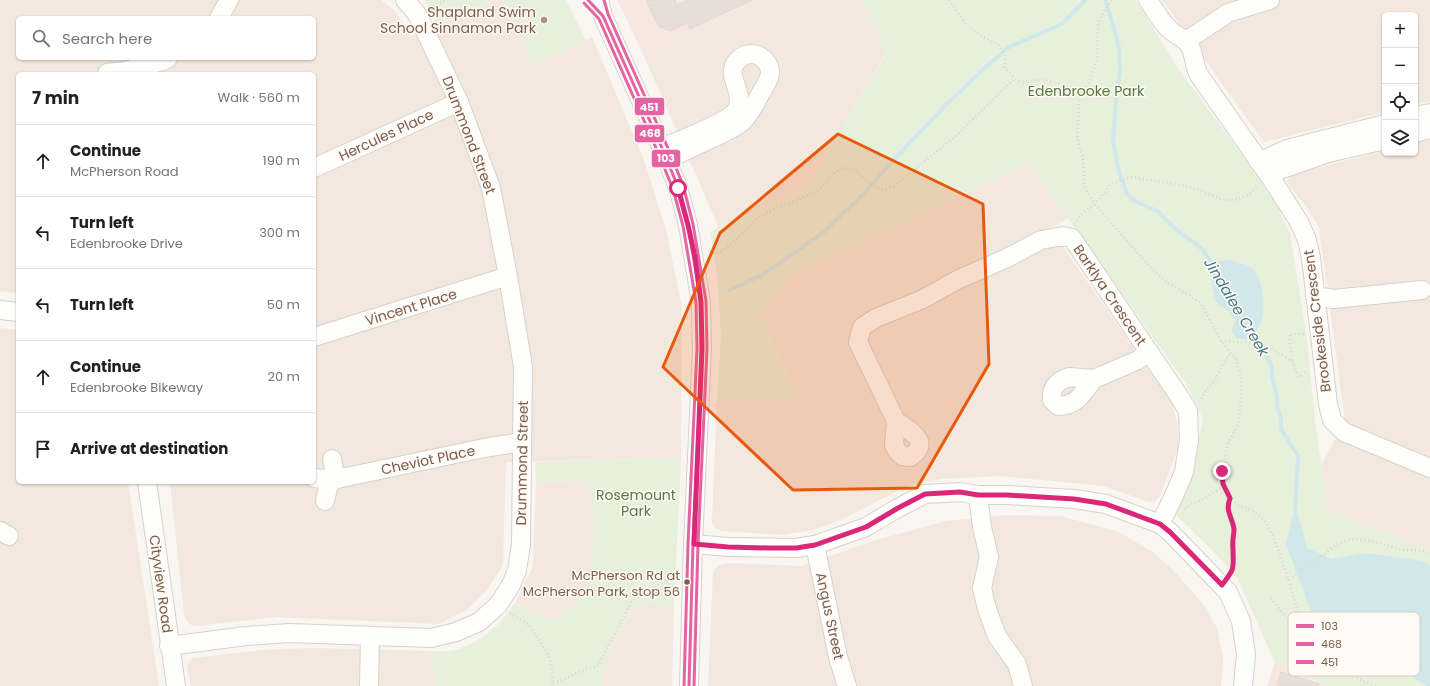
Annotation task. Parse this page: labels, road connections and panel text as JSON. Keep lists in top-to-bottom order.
{
  "streets": {
    "street": [
      "Hercules Place",
      "Drummond Street",
      "Barklya Crescent",
      "Vincent Place",
      "Brookeside Crescent",
      "Cheviot Place",
      "Cityview Road",
      "Angus Street"
    ]
  },
  "crossings": [
    ["Hercules Place", "Drummond Street"],
    ["Drummond Street", "Vincent Place"],
    ["Drummond Street", "Cheviot Place"],
    ["Drummond Street", "Cityview Road"]
  ],
  "water": ["Jindalee Creek"],
  "parks": ["Edenbrooke Park", "Rosemount Park"],
  "places": ["Shapland Swim School Sinnamon Park", "McPherson Rd at McPherson Park, stop 56"],
  "lines": ["transit line 103", "transit line 451", "transit line 468"],
  "legend": ["103", "468", "451"],
  "page": {
    "map_buttons": ["+", "−"],
    "search": "Search here",
    "heading": ["7 min", "Walk · 560 m"],
    "list": [
      ["Continue", "McPherson Road", "190 m"],
      ["Turn left", "Edenbrooke Drive", "300 m"],
      ["Turn left", "50 m"],
      ["Continue", "Edenbrooke Bikeway", "20 m"],
      "Arrive at destination"
    ]
  }
}
